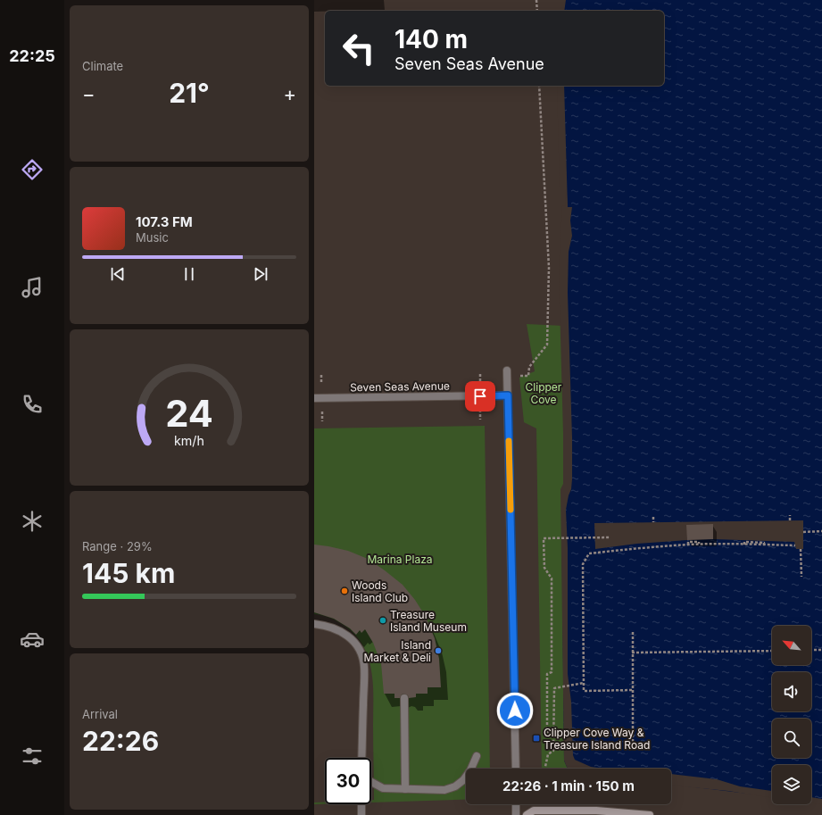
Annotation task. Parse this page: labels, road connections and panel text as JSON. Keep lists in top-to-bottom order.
{
  "streets": {
    "street": ["Seven Seas Avenue"]
  },
  "parks": ["Clipper Cove", "Marina Plaza"],
  "places": {
    "other": ["Woods Island Club", "Treasure Island Museum", "Island Market & Deli"],
    "transit": ["Clipper Cove Way & Treasure Island Road"]
  },
  "north": "top left",
  "page": {
    "tabs": "22:25",
    "tile": [
      "Climate",
      ["Range · 29%", "145 km"],
      ["Arrival", "22:26"]
    ],
    "turn": ["140 m", "Seven Seas Avenue"],
    "heat": ["−", "21°", "+"],
    "song": ["107.3 FM", "Music"],
    "limit": "30",
    "trip": "22:26 · 1 min · 150 m",
    "gauge": ["24", "km/h"]
  }
}
